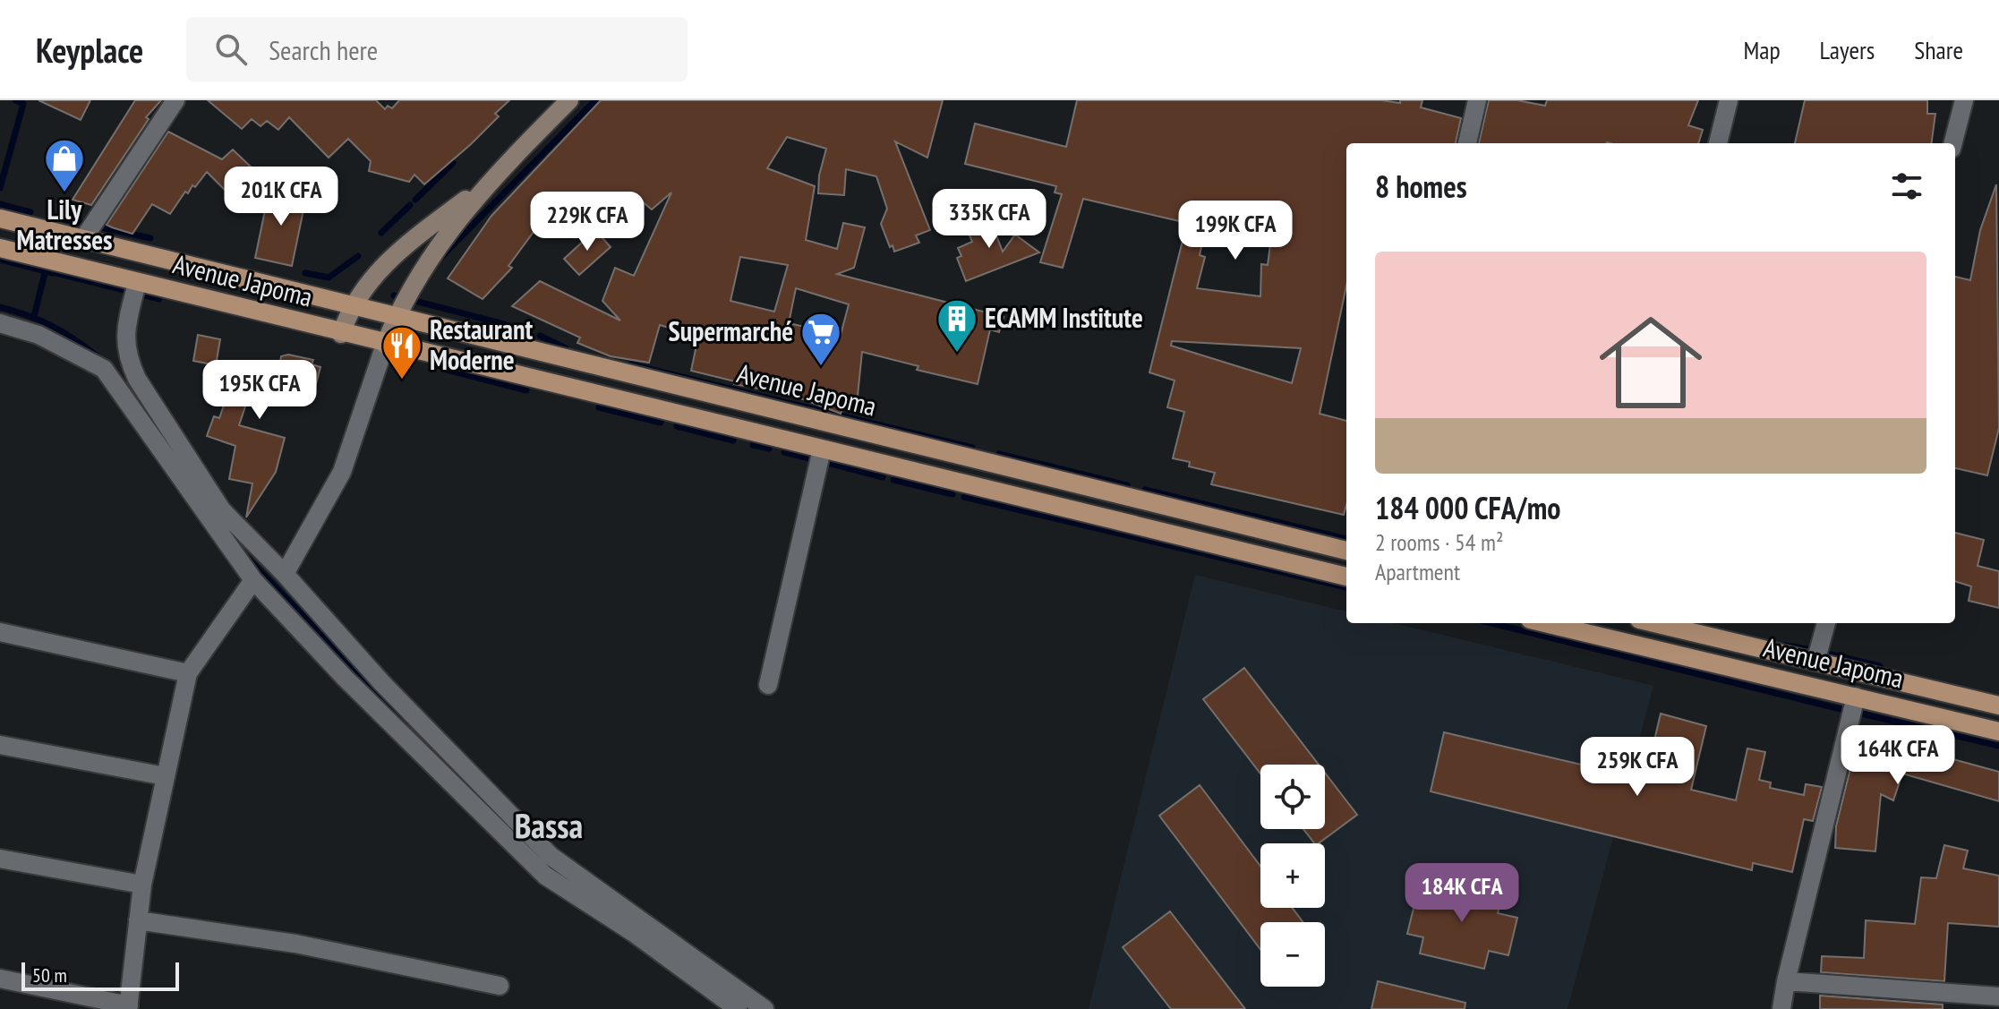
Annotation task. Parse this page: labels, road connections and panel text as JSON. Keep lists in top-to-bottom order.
{
  "streets": {
    "main road": ["Avenue Japoma"]
  },
  "districts": ["Bassa"],
  "places": {
    "shop": ["Lily Matresses"],
    "building": ["ECAMM Institute"],
    "supermarket": ["Supermarché"],
    "restaurant": ["Restaurant Moderne"]
  },
  "scale_bar": "50 m",
  "page": {
    "header": "Keyplace",
    "search": "Search here",
    "nav": ["Map", "Layers", "Share"],
    "heading": "8 homes",
    "price": [
      "201K CFA",
      "335K CFA",
      "229K CFA",
      "199K CFA",
      "195K CFA",
      "164K CFA",
      "259K CFA",
      "184K CFA"
    ],
    "list": [
      {
        "name": "184 000 CFA/mo",
        "note": "2 rooms · 54 m² · Apartment"
      }
    ],
    "map_buttons": ["+", "−"],
    "scale": "50 m"
  }
}
